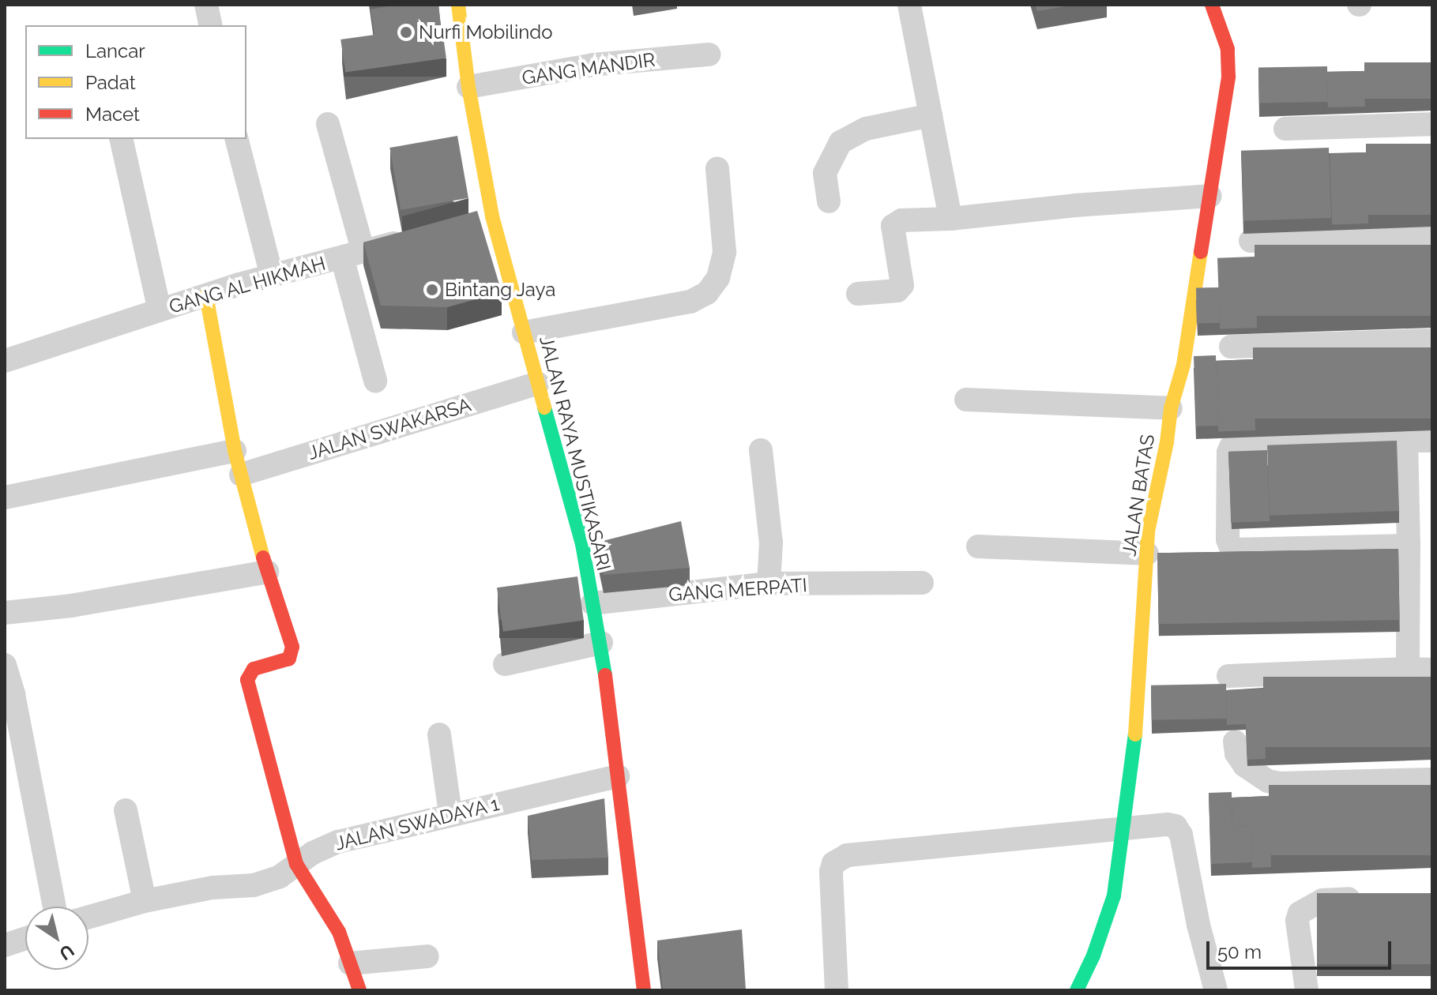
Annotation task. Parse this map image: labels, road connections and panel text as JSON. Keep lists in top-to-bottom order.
{
  "streets": {
    "street": [
      "GANG MANDIR",
      "GANG AL HIKMAH",
      "JALAN SWAKARSA",
      "JALAN RAYA MUSTIKASARI",
      "JALAN BATAS",
      "GANG MERPATI",
      "JALAN SWADAYA 1"
    ]
  },
  "crossings": [
    ["GANG MANDIR", "JALAN RAYA MUSTIKASARI"],
    ["JALAN SWAKARSA", "JALAN RAYA MUSTIKASARI"],
    ["JALAN RAYA MUSTIKASARI", "GANG MERPATI"],
    ["JALAN RAYA MUSTIKASARI", "JALAN SWADAYA 1"]
  ],
  "places": ["Nurfi Mobilindo", "Bintang Jaya"],
  "legend": ["Lancar", "Padat", "Macet"],
  "scale_bar": "50 m",
  "north": "bottom right"
}
